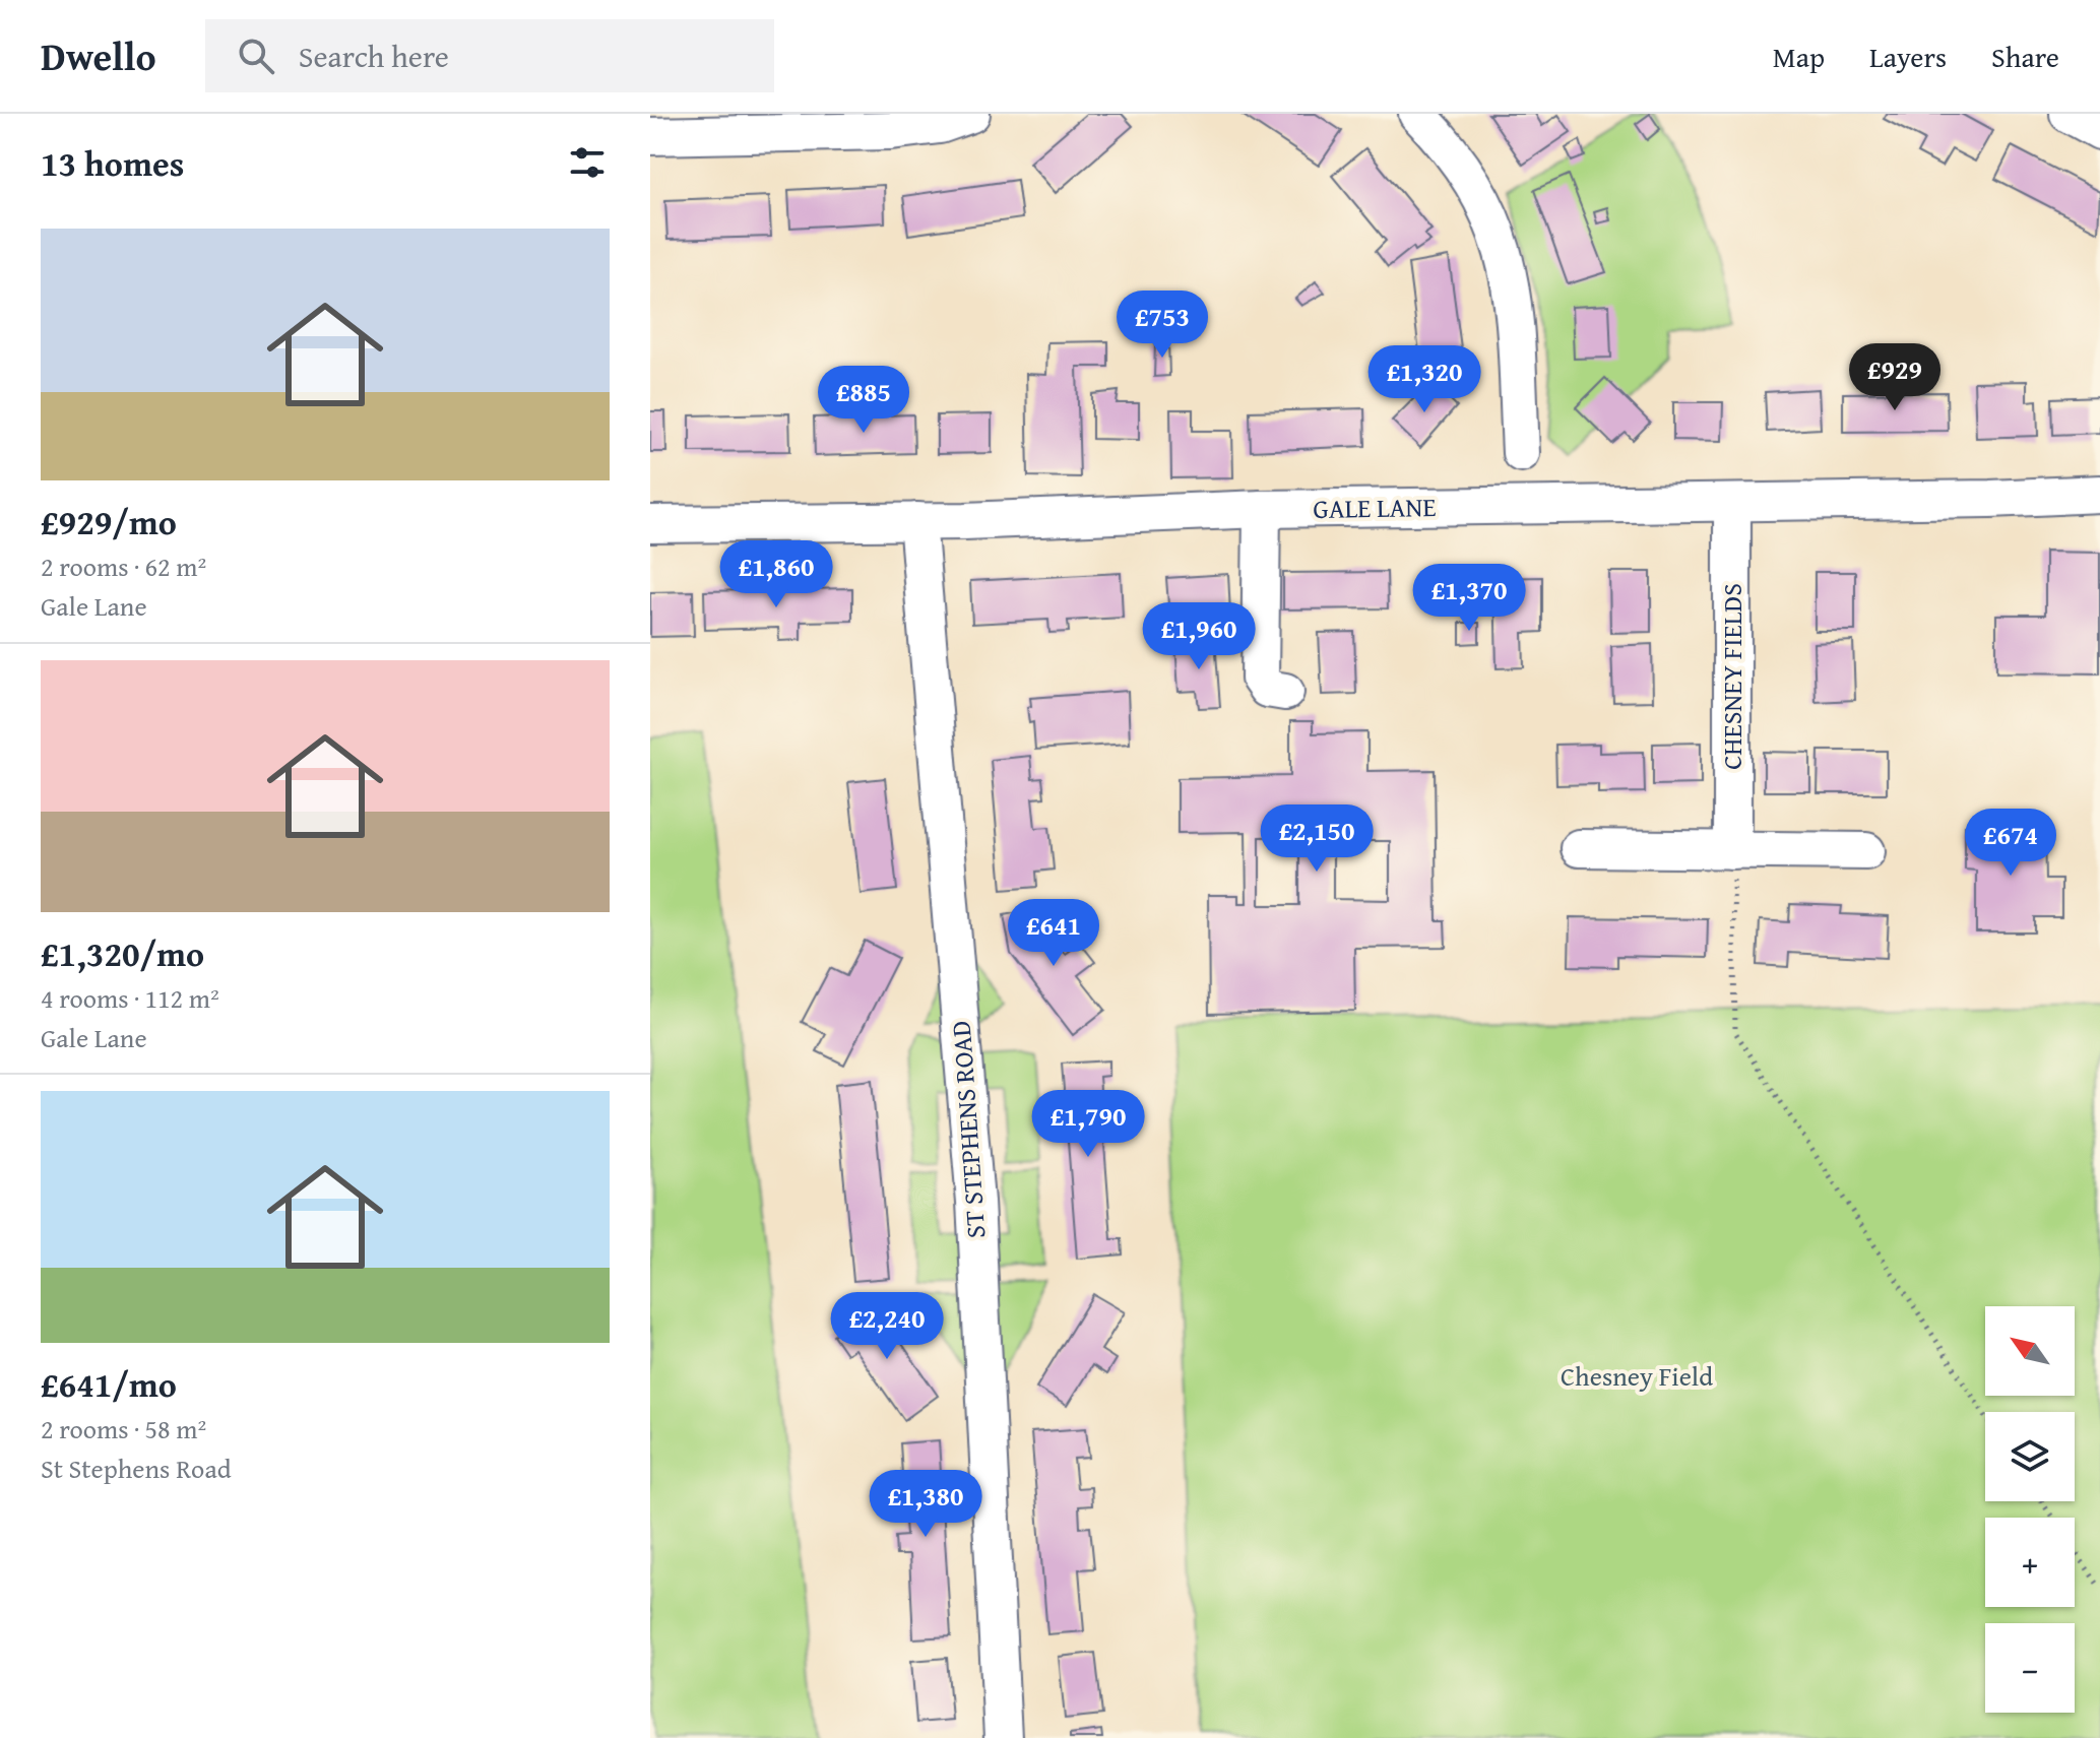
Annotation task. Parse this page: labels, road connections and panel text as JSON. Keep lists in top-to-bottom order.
{
  "streets": {
    "street": ["GALE LANE", "CHESNEY FIELDS", "ST STEPHENS ROAD"]
  },
  "crossings": [
    ["GALE LANE", "CHESNEY FIELDS"],
    ["GALE LANE", "ST STEPHENS ROAD"]
  ],
  "parks": ["Chesney Field"],
  "north": "top left",
  "page": {
    "header": "Dwello",
    "search": "Search here",
    "nav": ["Map", "Layers", "Share"],
    "heading": "13 homes",
    "list": [
      {
        "name": "£929/mo",
        "note": "2 rooms · 62 m² · Gale Lane"
      },
      {
        "name": "£1,320/mo",
        "note": "4 rooms · 112 m² · Gale Lane"
      },
      {
        "name": "£641/mo",
        "note": "2 rooms · 58 m² · St Stephens Road"
      }
    ],
    "price": [
      "£753",
      "£929",
      "£1,320",
      "£885",
      "£1,860",
      "£1,370",
      "£1,960",
      "£2,150",
      "£674",
      "£641",
      "£1,790",
      "£2,240",
      "£1,380"
    ],
    "map_buttons": ["+", "−"]
  }
}
